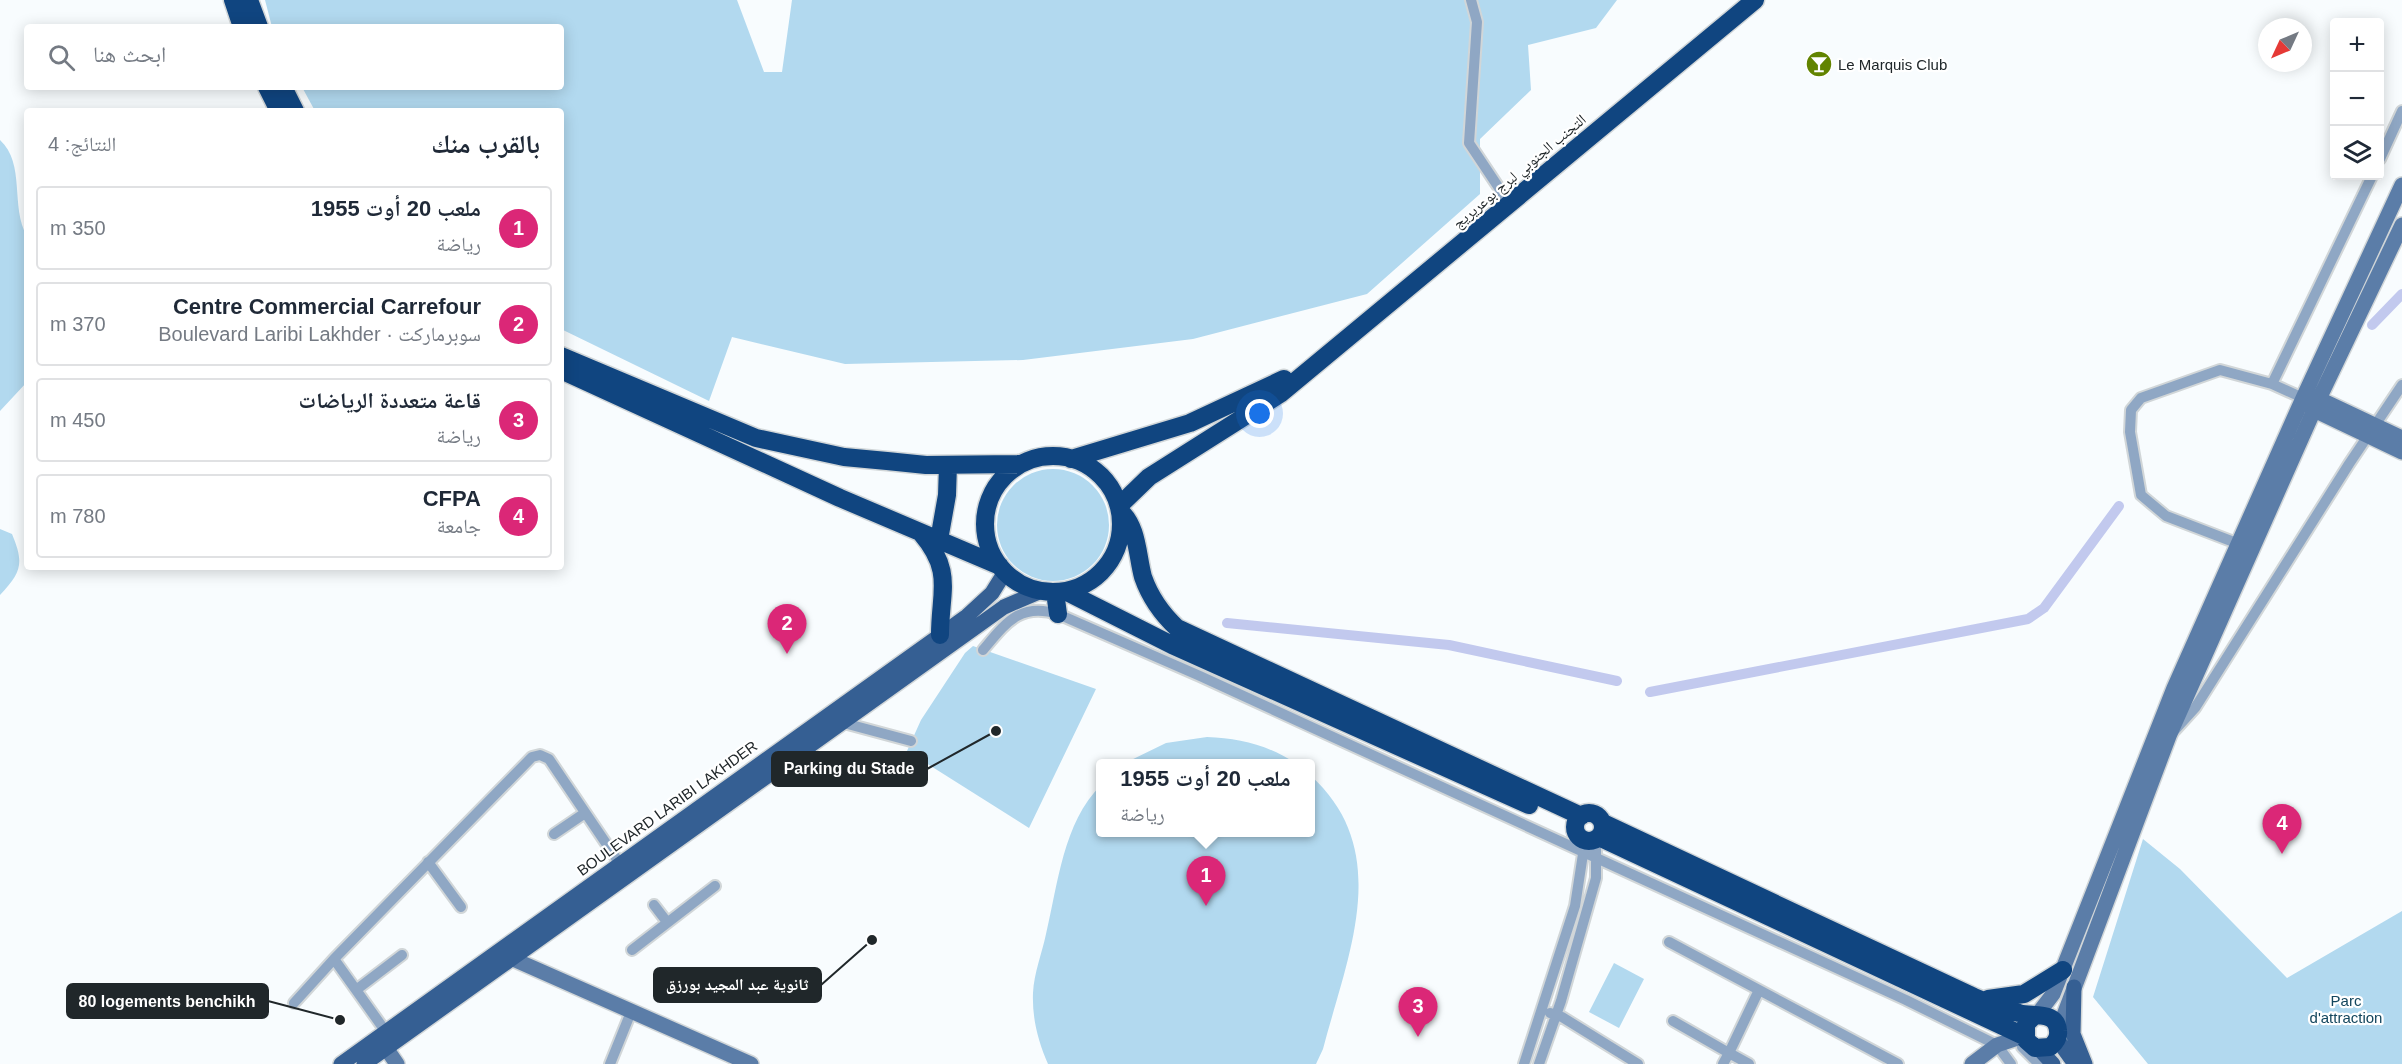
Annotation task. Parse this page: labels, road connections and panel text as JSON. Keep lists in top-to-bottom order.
{
  "streets": {
    "highway": ["التجنب الجنوبي لبرج بوعريريج"],
    "main road": ["BOULEVARD LARIBI LAKHDER"]
  },
  "crossings": [
    ["التجنب الجنوبي لبرج بوعريريج", "BOULEVARD LARIBI LAKHDER"]
  ],
  "parks": ["Parc d'attraction"],
  "places": {
    "bar": ["Le Marquis Club"],
    "other": ["Parking du Stade", "ثانوية عبد المجيد بورزق", "80 logements benchikh"]
  },
  "north": "bottom left",
  "page": {
    "map_buttons": ["+", "−"],
    "search": "ابحث هنا",
    "heading": ["بالقرب منك", "النتائج: 4"],
    "list": [
      {
        "mark": "1",
        "name": "ملعب 20 أوت 1955",
        "note": "رياضة",
        "value": "350 m"
      },
      {
        "mark": "2",
        "name": "Centre Commercial Carrefour",
        "note": "سوبرماركت · Boulevard Laribi Lakhder",
        "value": "370 m"
      },
      {
        "mark": "3",
        "name": "قاعة متعددة الرياضات",
        "note": "رياضة",
        "value": "450 m"
      },
      {
        "mark": "4",
        "name": "CFPA",
        "note": "جامعة",
        "value": "780 m"
      }
    ],
    "pins": [
      "2",
      "4",
      "1",
      "3"
    ],
    "popup": ["ملعب 20 أوت 1955", "رياضة"]
  }
}
